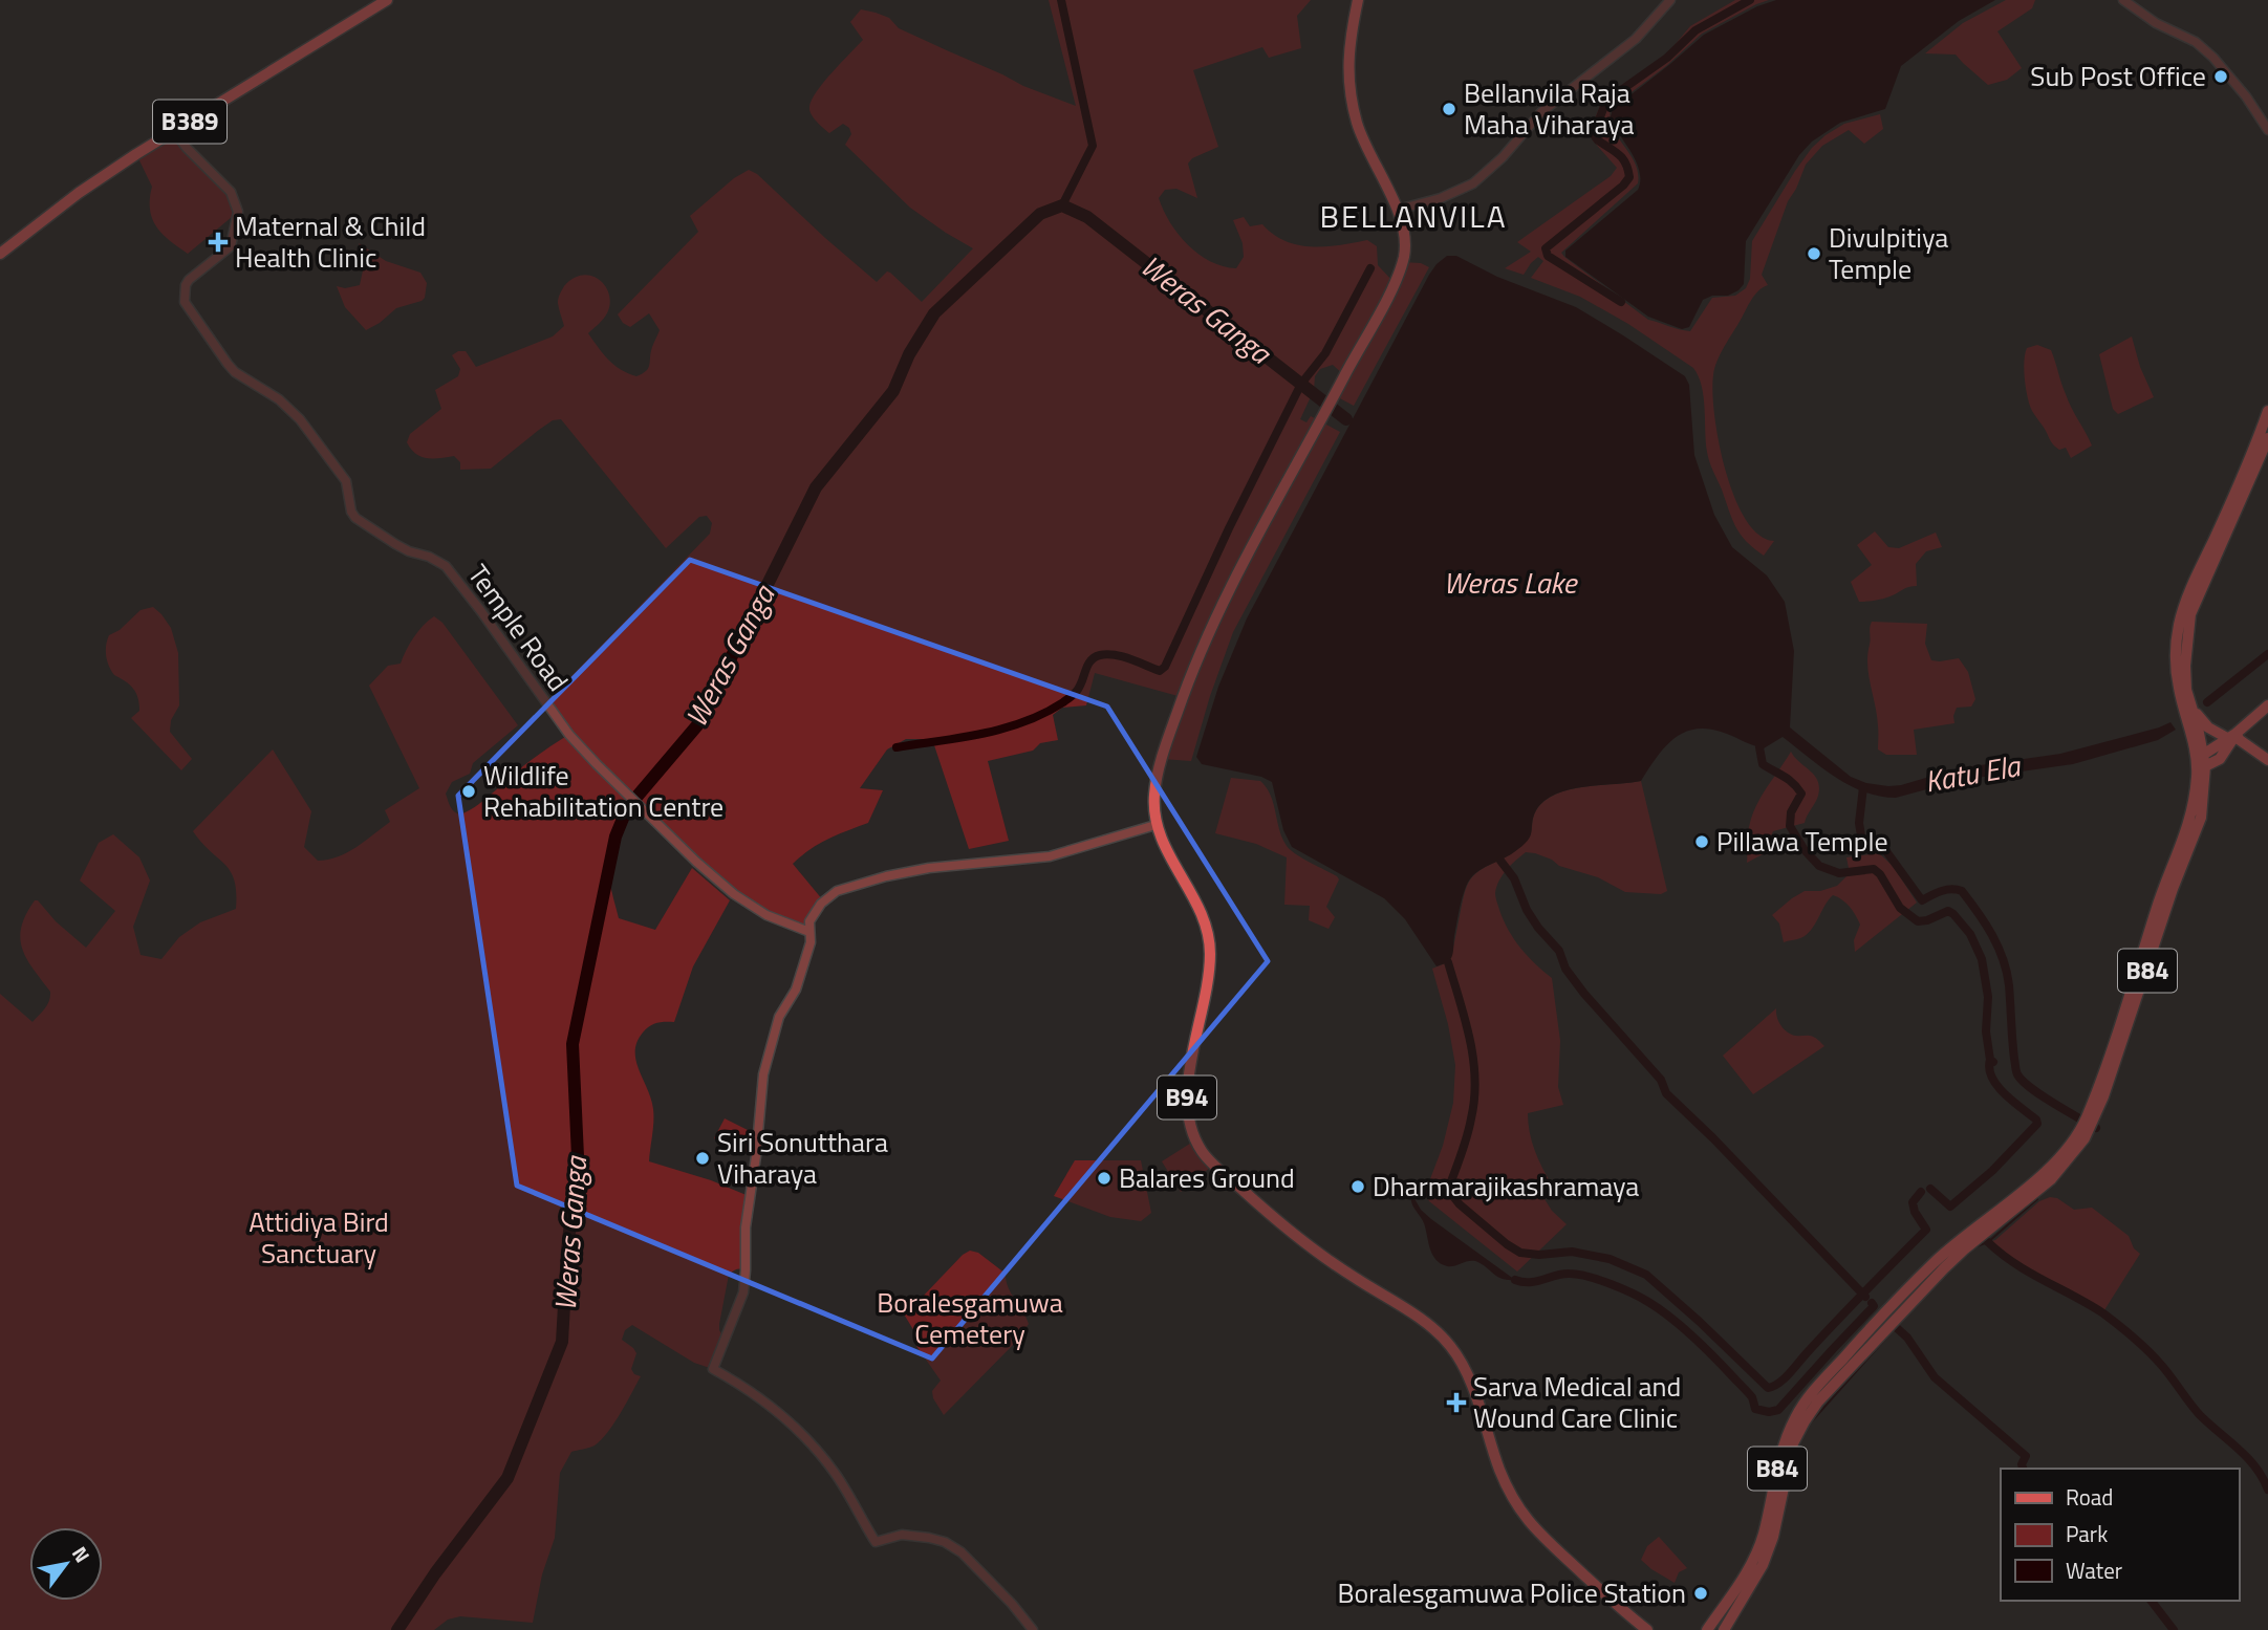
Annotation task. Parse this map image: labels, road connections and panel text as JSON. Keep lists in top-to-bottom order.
{
  "streets": {
    "main road": ["B389", "B84", "B94"],
    "street": ["Temple Road"]
  },
  "crossings": [
    ["B389", "Temple Road"]
  ],
  "districts": ["BELLANVILA"],
  "water": ["Weras Ganga", "Weras Lake", "Katu Ela"],
  "parks": ["Attidiya Bird Sanctuary", "Boralesgamuwa Cemetery"],
  "places": {
    "other": [
      "Sub Post Office",
      "Bellanvila Raja Maha Viharaya",
      "Divulpitiya Temple",
      "Wildlife Rehabilitation Centre",
      "Pillawa Temple",
      "Siri Sonutthara Viharaya",
      "Balares Ground",
      "Dharmarajikashramaya",
      "Boralesgamuwa Police Station"
    ],
    "health": ["Maternal & Child Health Clinic", "Sarva Medical and Wound Care Clinic"]
  },
  "legend": ["Road", "Park", "Water"],
  "north": "top right"
}
